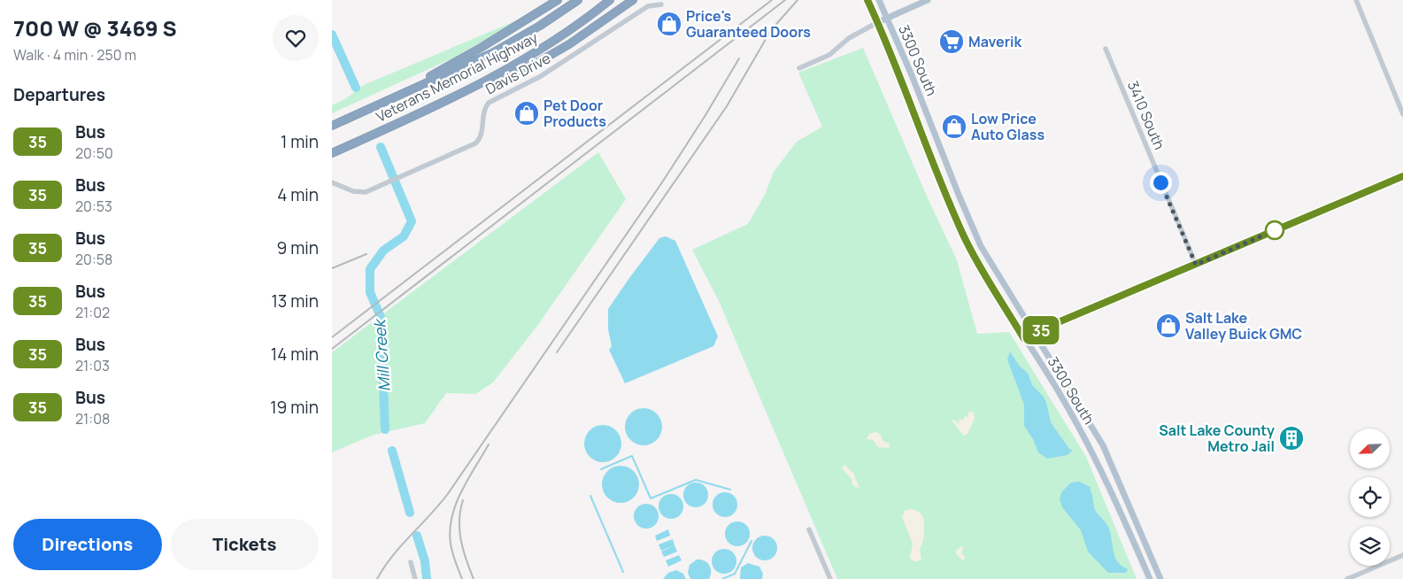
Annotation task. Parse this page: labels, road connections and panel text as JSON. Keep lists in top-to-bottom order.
{
  "streets": {
    "highway": ["Veterans Memorial Highway"],
    "main road": ["3300 South"],
    "street": ["Davis Drive", "3410 South"]
  },
  "water": ["Mill Creek"],
  "places": {
    "shop": [
      "Price's Guaranteed Doors",
      "Pet Door Products",
      "Low Price Auto Glass",
      "Salt Lake Valley Buick GMC"
    ],
    "supermarket": ["Maverik"],
    "building": ["Salt Lake County Metro Jail"]
  },
  "lines": ["bus line 35"],
  "north": "bottom left",
  "page": {
    "heading": [
      ["700 W @ 3469 S", "Walk · 4 min · 250 m"],
      "Departures"
    ],
    "on_map": "35",
    "list": [
      {
        "mark": "35",
        "name": "Bus",
        "note": "20:50",
        "value": "1 min"
      },
      {
        "mark": "35",
        "name": "Bus",
        "note": "20:53",
        "value": "4 min"
      },
      {
        "mark": "35",
        "name": "Bus",
        "note": "20:58",
        "value": "9 min"
      },
      {
        "mark": "35",
        "name": "Bus",
        "note": "21:02",
        "value": "13 min"
      },
      {
        "mark": "35",
        "name": "Bus",
        "note": "21:03",
        "value": "14 min"
      },
      {
        "mark": "35",
        "name": "Bus",
        "note": "21:08",
        "value": "19 min"
      }
    ],
    "buttons": ["Directions", "Tickets"]
  }
}
